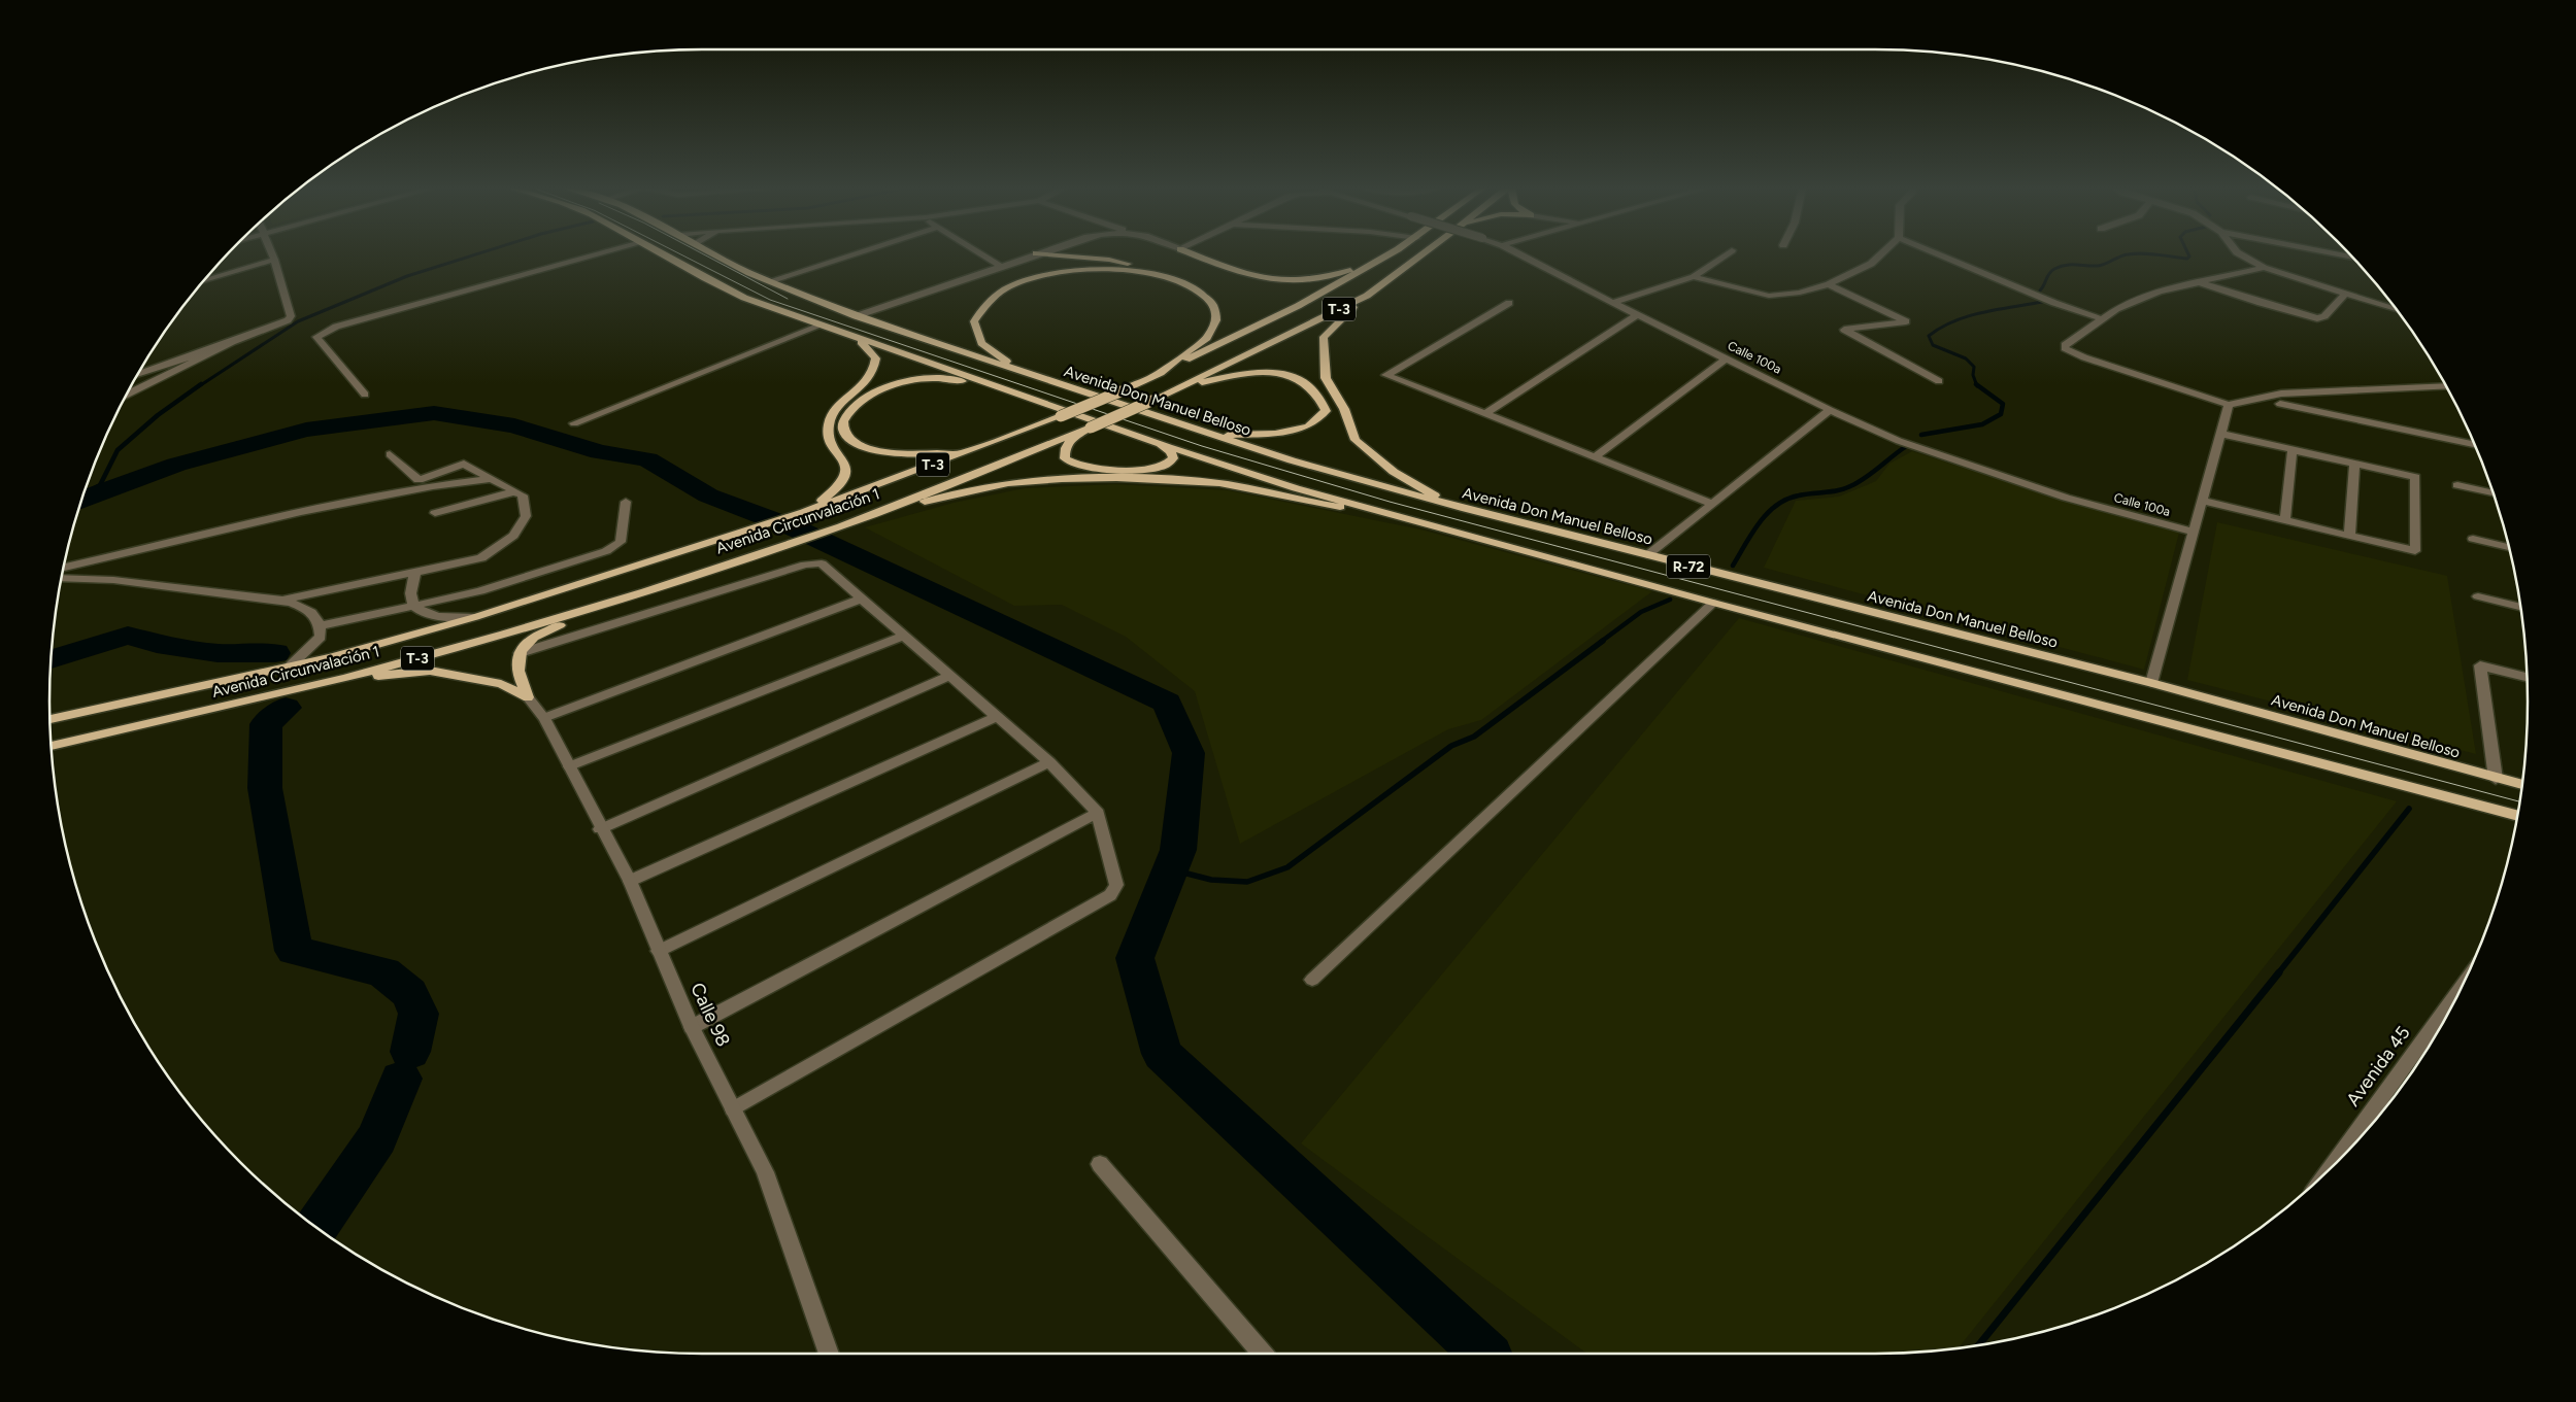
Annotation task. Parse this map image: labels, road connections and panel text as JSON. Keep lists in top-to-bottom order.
{
  "streets": {
    "main road": [
      "T-3",
      "Avenida Don Manuel Belloso",
      "Avenida Circunvalación 1",
      "R-72"
    ],
    "street": ["Calle 100a", "Calle 98", "Avenida 45"]
  },
  "crossings": [
    ["Avenida Don Manuel Belloso", "R-72"]
  ]
}
